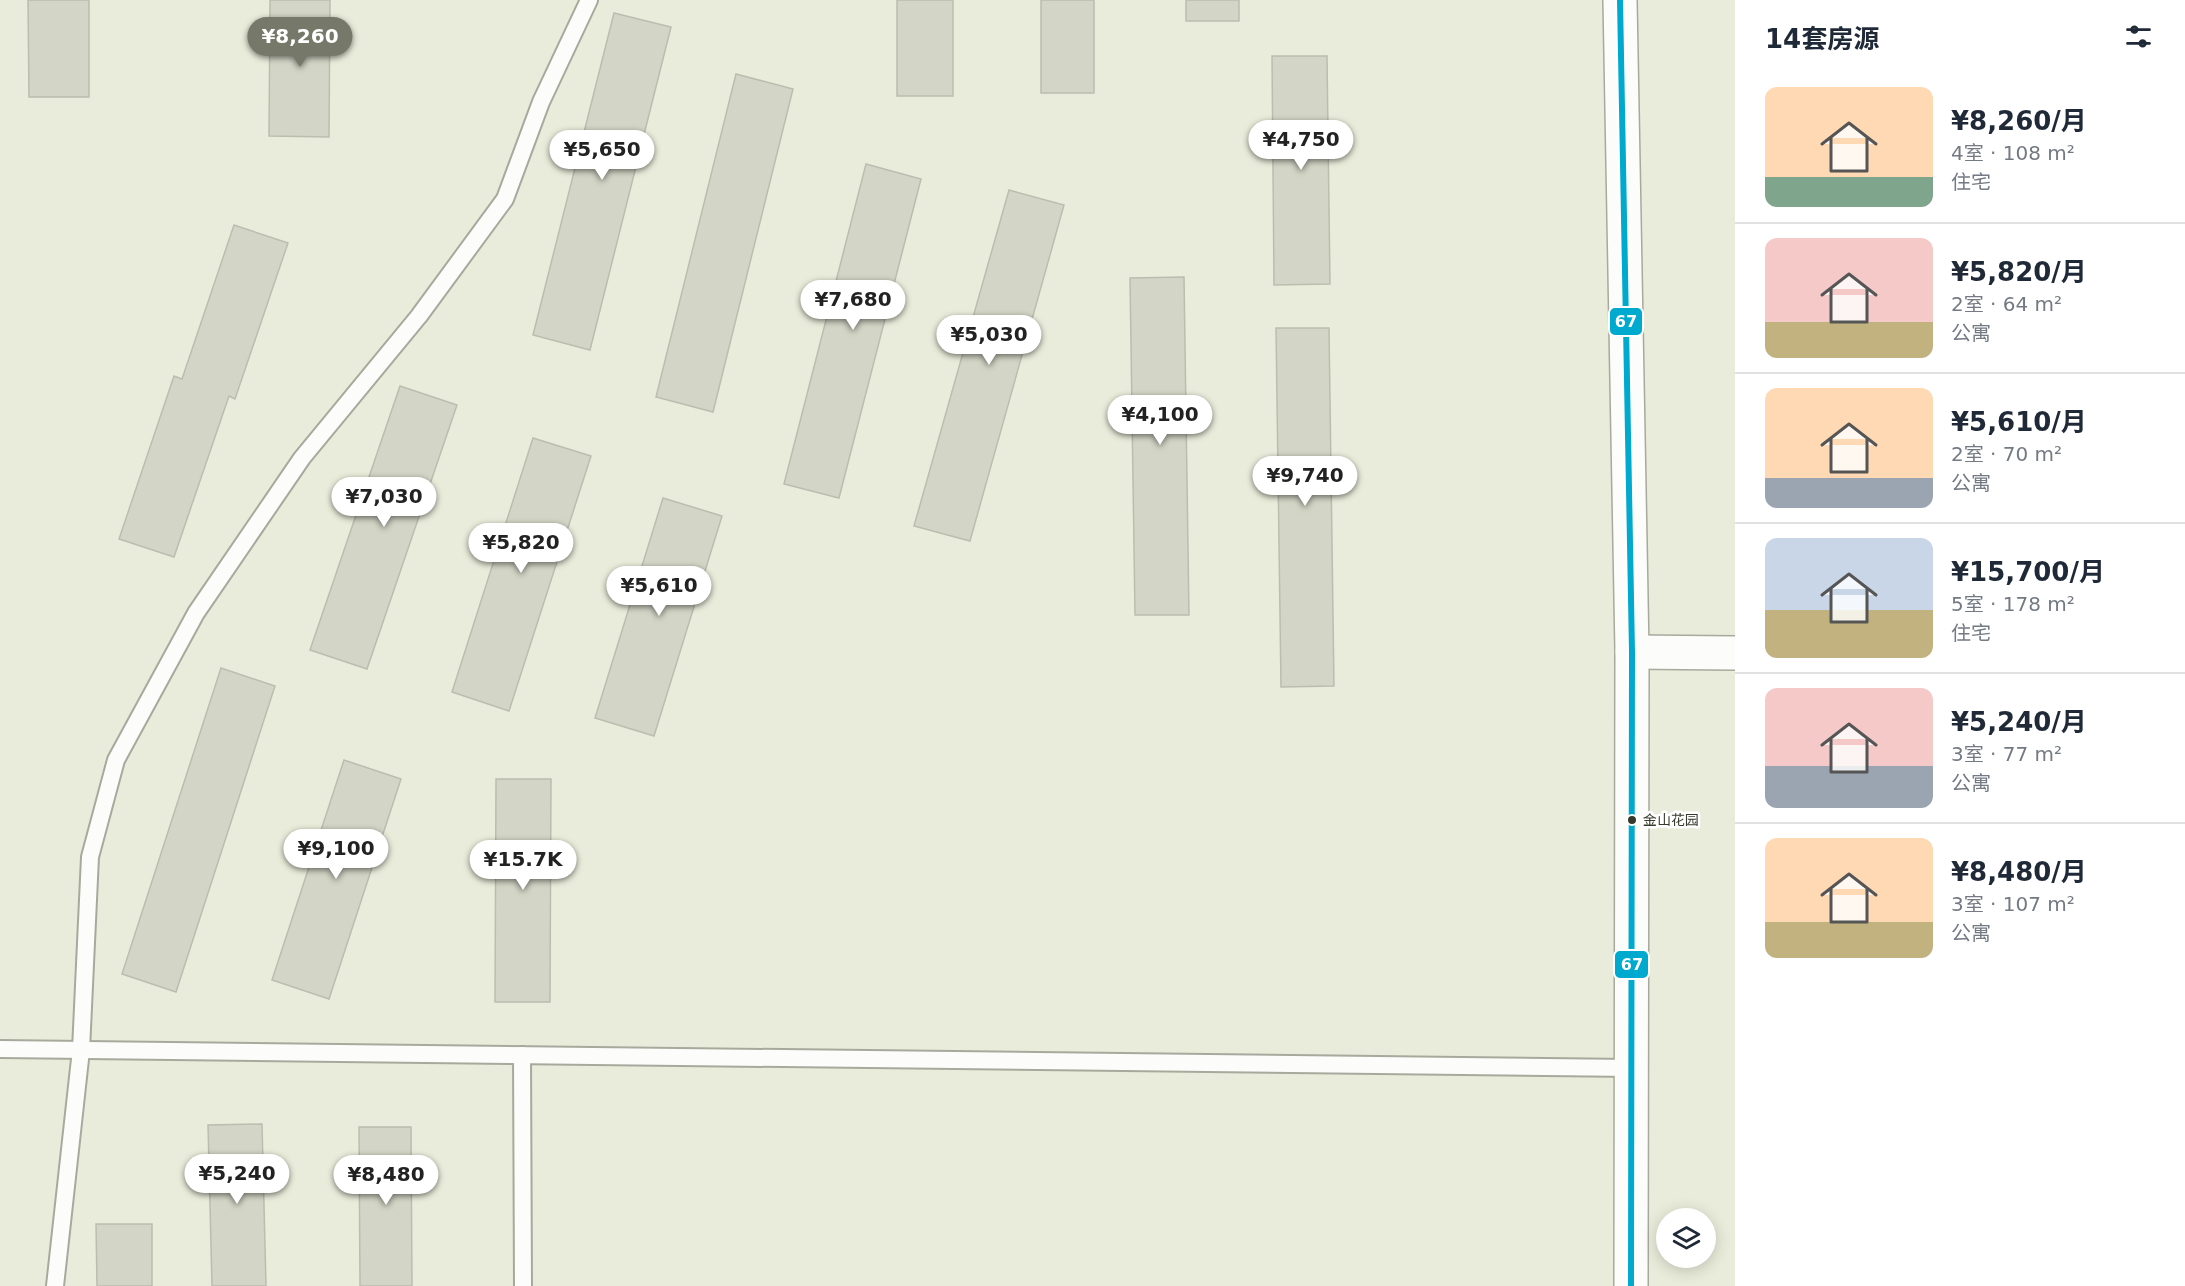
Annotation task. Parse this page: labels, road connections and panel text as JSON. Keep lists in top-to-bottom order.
{
  "places": ["金山花园"],
  "lines": ["transit line 67"],
  "page": {
    "heading": "14套房源",
    "price": [
      "¥8,260",
      "¥4,750",
      "¥5,650",
      "¥7,680",
      "¥5,030",
      "¥4,100",
      "¥9,740",
      "¥7,030",
      "¥5,820",
      "¥5,610",
      "¥9,100",
      "¥15.7K",
      "¥5,240",
      "¥8,480"
    ],
    "list": [
      {
        "name": "¥8,260/月",
        "note": "4室 · 108 m² · 住宅"
      },
      {
        "name": "¥5,820/月",
        "note": "2室 · 64 m² · 公寓"
      },
      {
        "name": "¥5,610/月",
        "note": "2室 · 70 m² · 公寓"
      },
      {
        "name": "¥15,700/月",
        "note": "5室 · 178 m² · 住宅"
      },
      {
        "name": "¥5,240/月",
        "note": "3室 · 77 m² · 公寓"
      },
      {
        "name": "¥8,480/月",
        "note": "3室 · 107 m² · 公寓"
      }
    ]
  }
}
